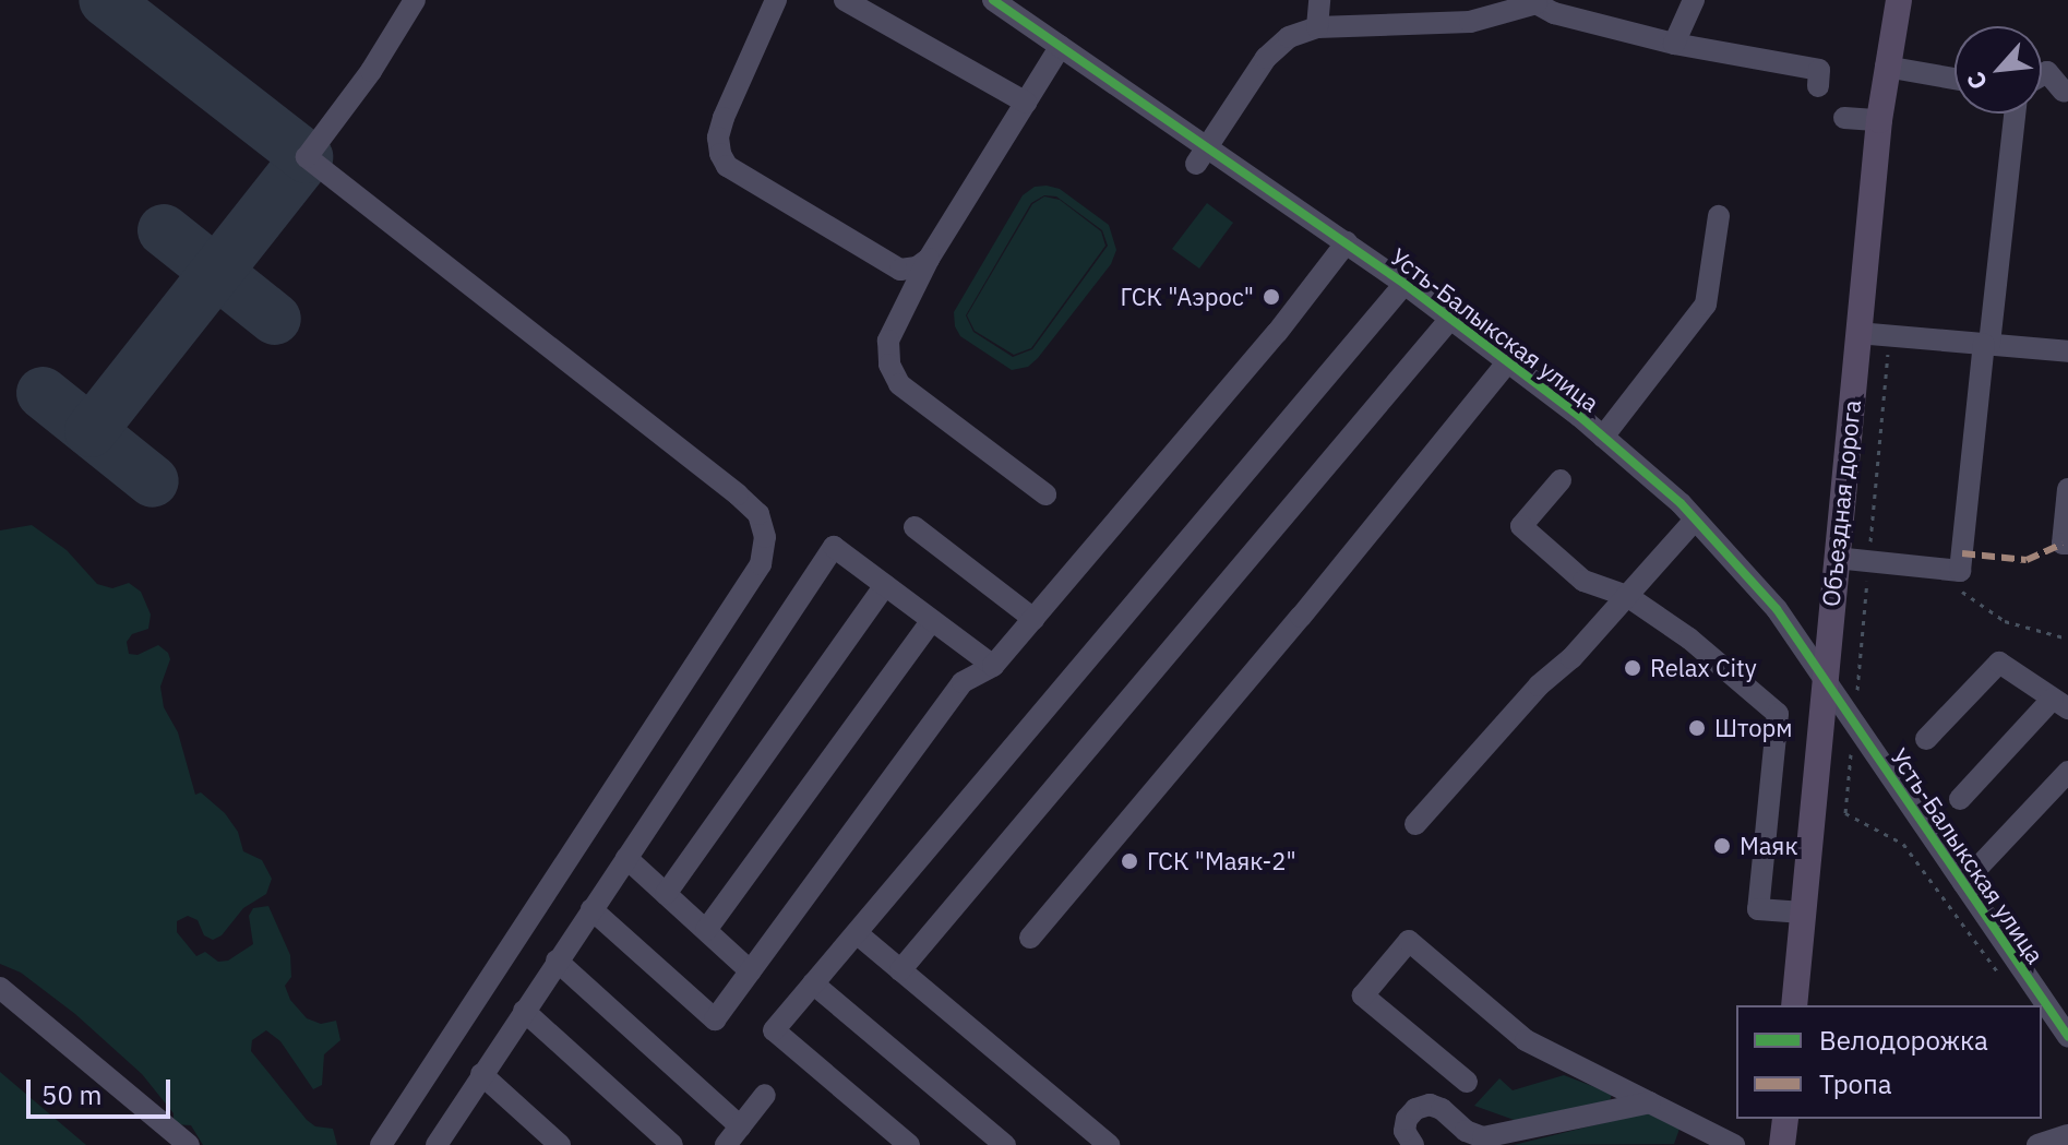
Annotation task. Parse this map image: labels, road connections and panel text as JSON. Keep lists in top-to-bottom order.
{
  "streets": {
    "main road": ["Объездная дорога"],
    "street": ["Усть-Балыкская улица"]
  },
  "crossings": [
    ["Усть-Балыкская улица", "Объездная дорога"]
  ],
  "places": [
    "ГСК \"Аэрос\"",
    "Relax City",
    "Шторм",
    "Маяк",
    "ГСК \"Маяк-2\""
  ],
  "legend": ["Велодорожка", "Тропа"],
  "scale_bar": "50 m",
  "north": "bottom left"
}
